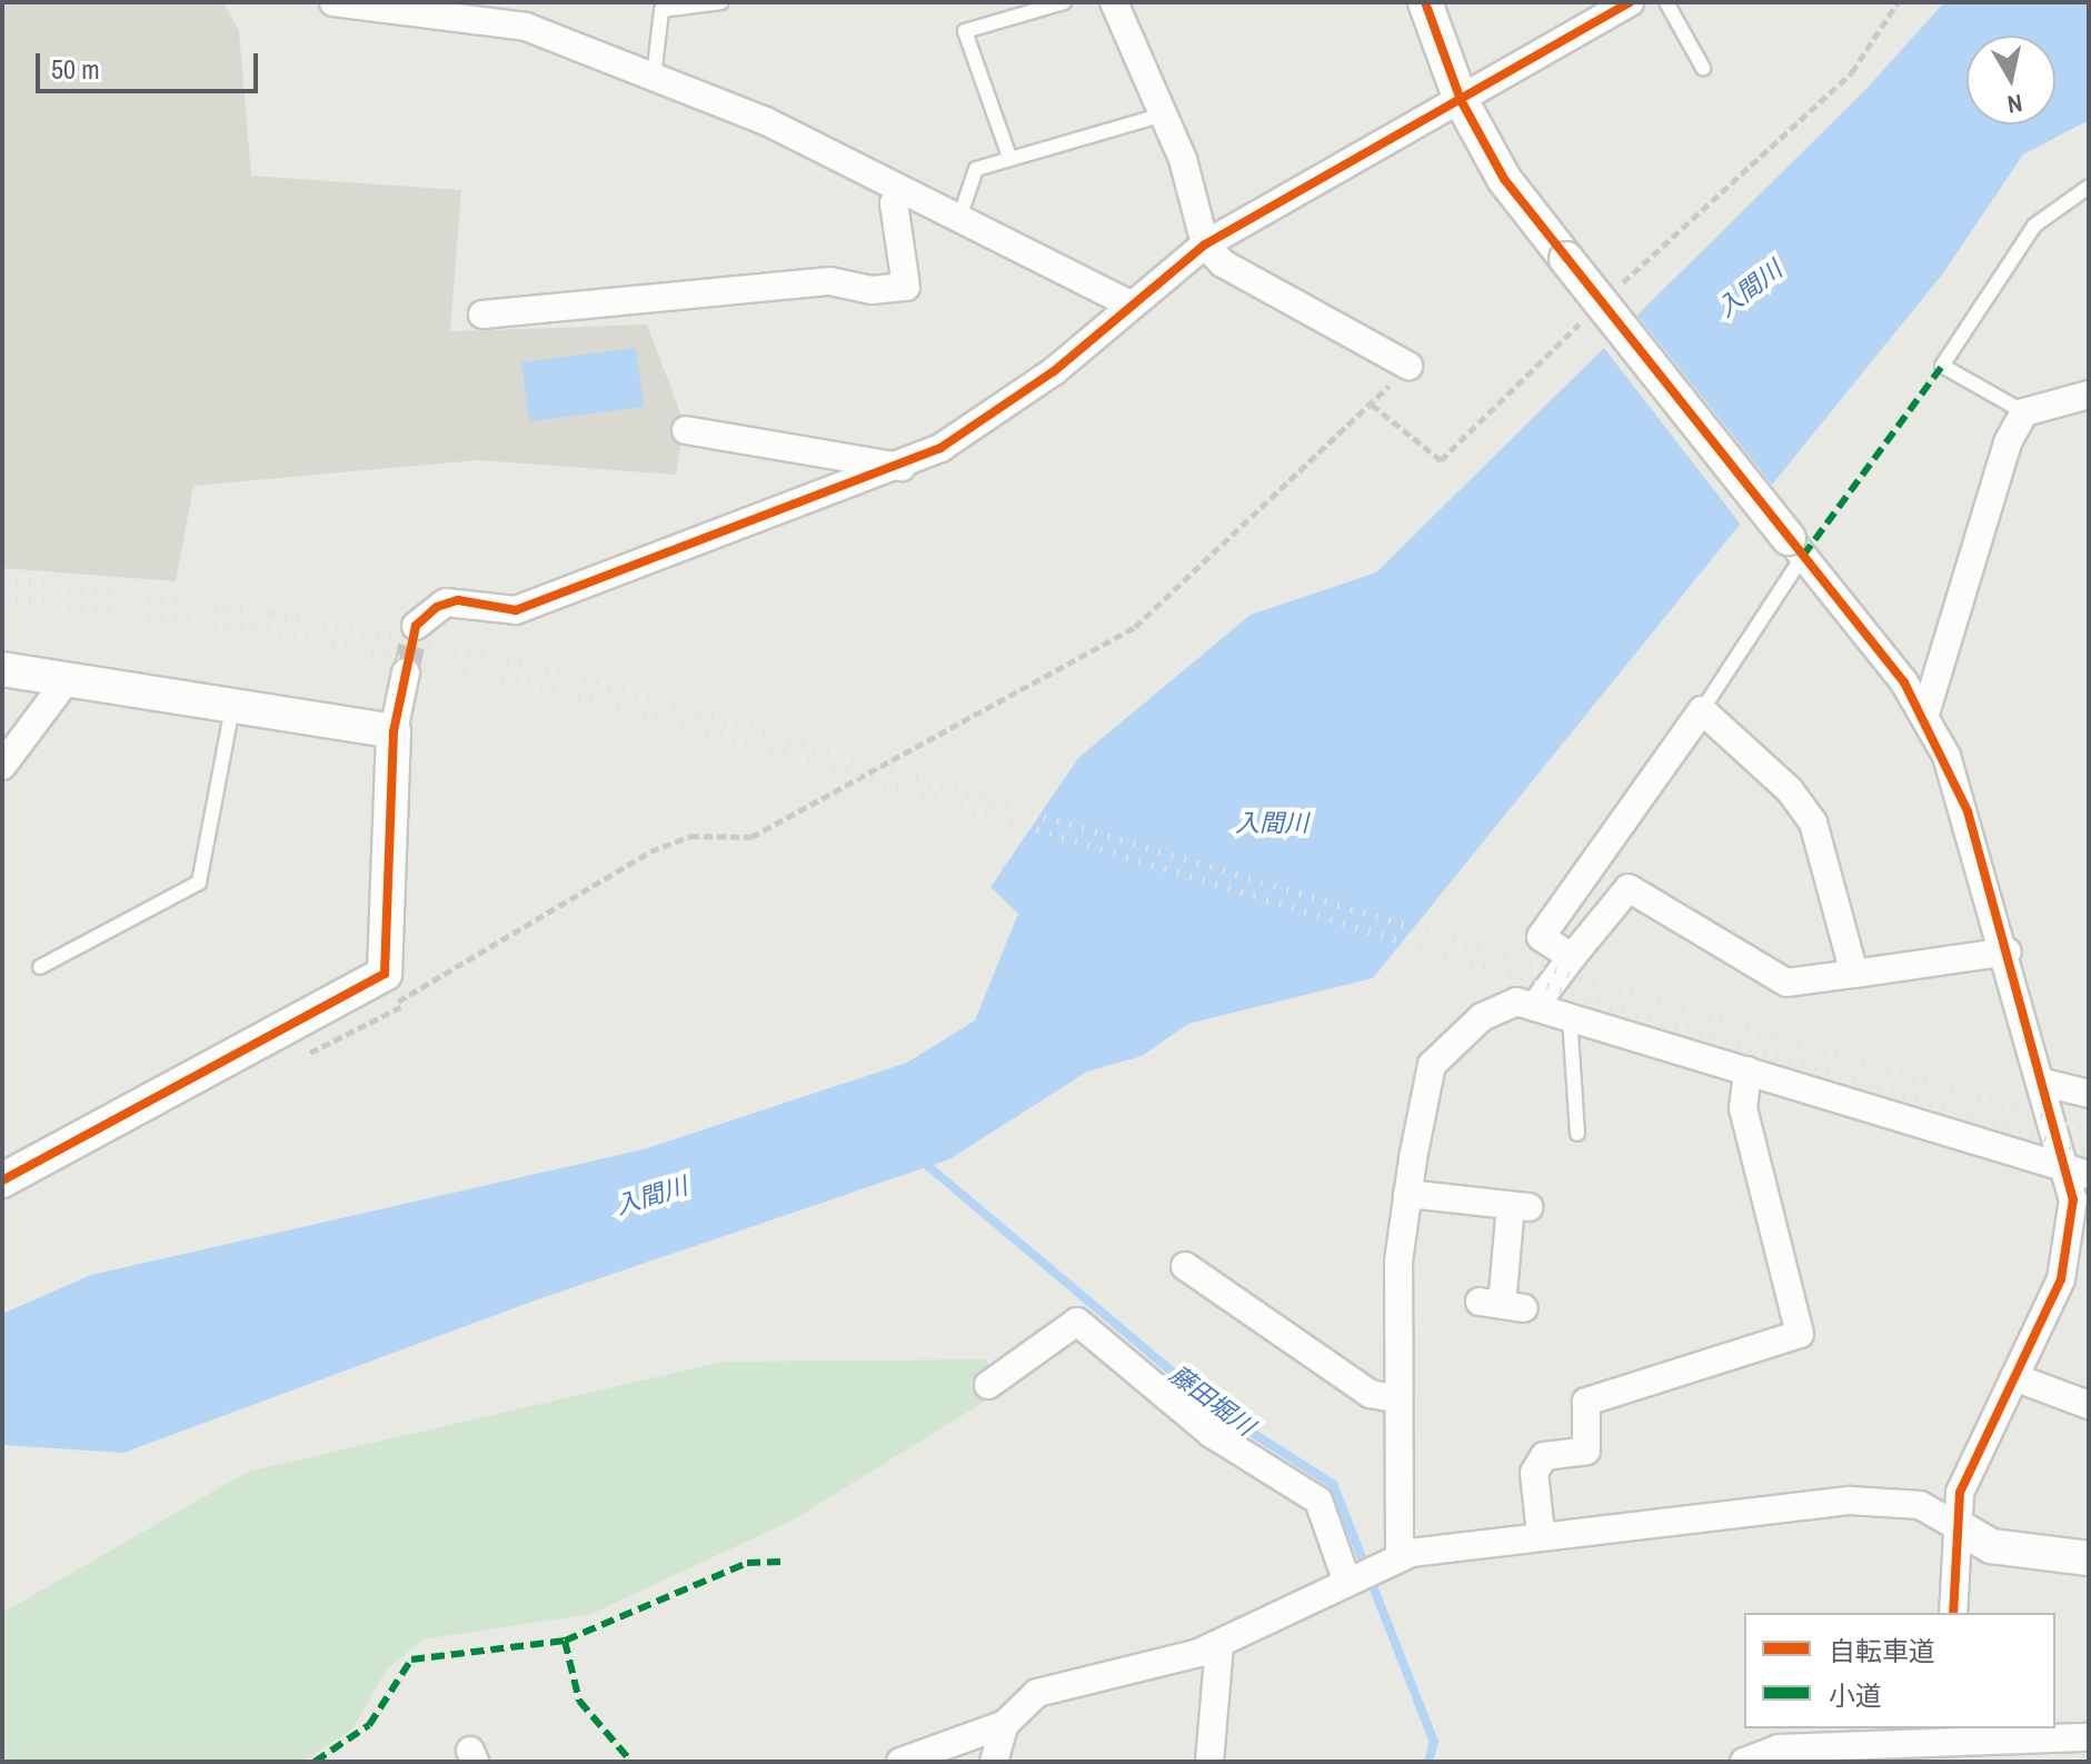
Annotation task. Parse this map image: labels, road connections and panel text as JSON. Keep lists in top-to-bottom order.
{
  "water": ["入間川", "藤田堀川"],
  "legend": ["自転車道", "小道"],
  "scale_bar": "50 m",
  "north": "bottom"
}
